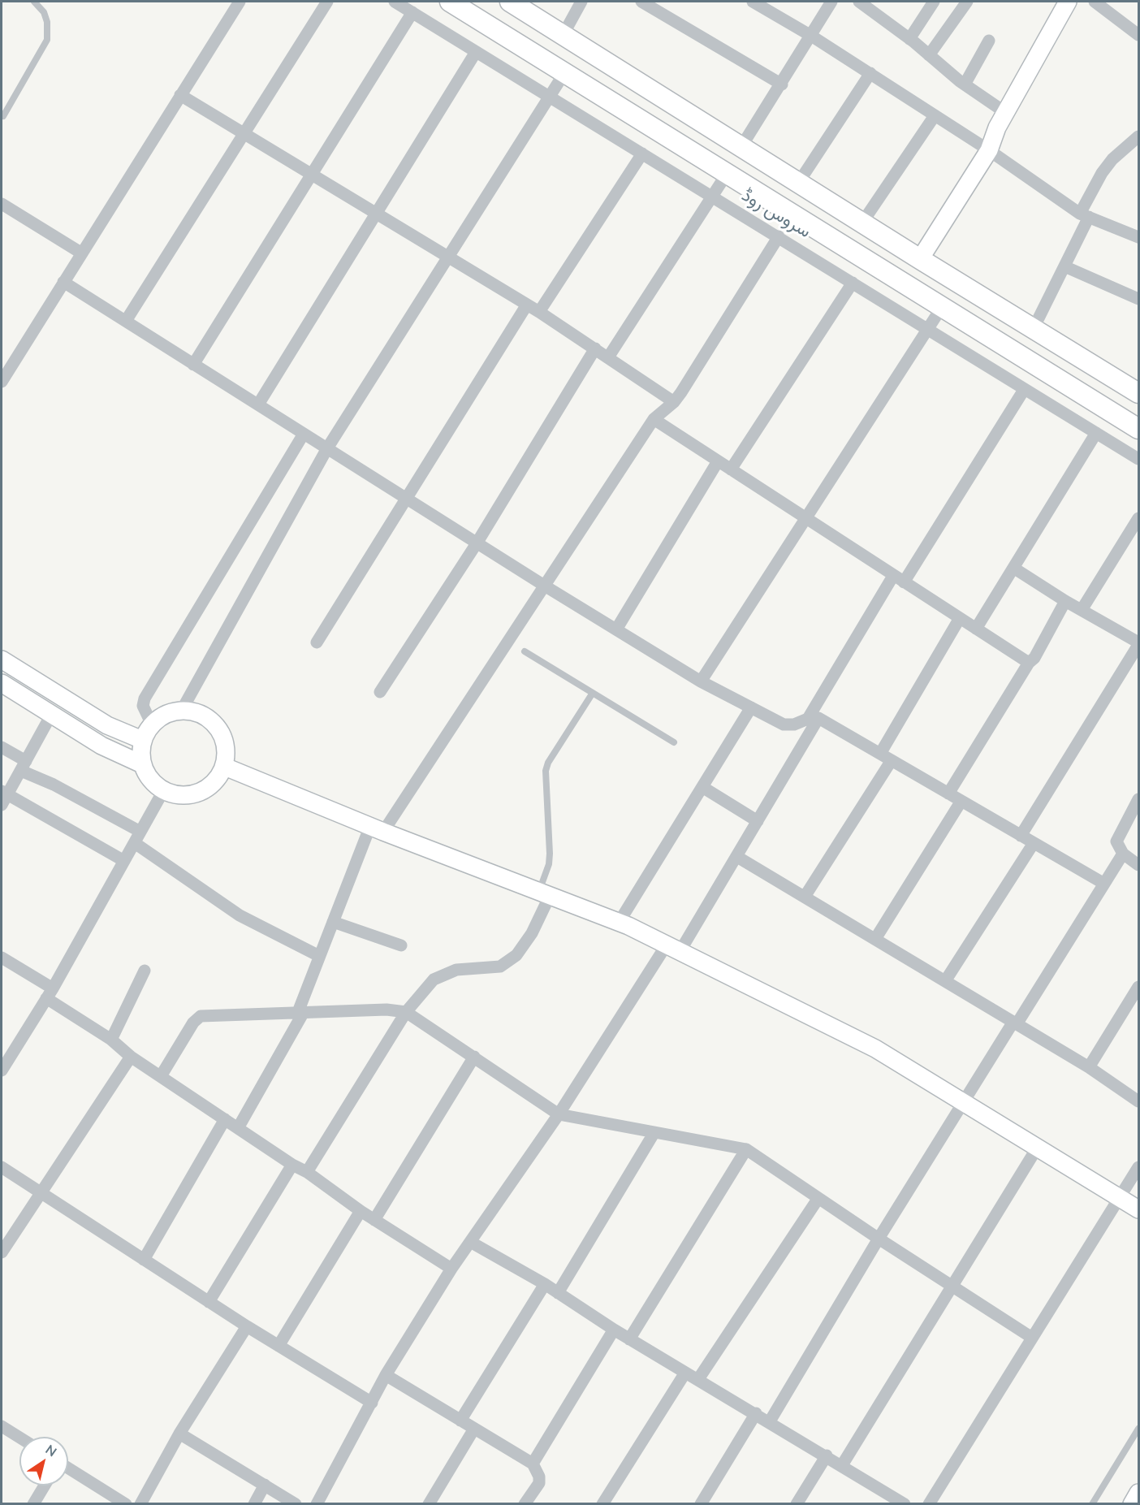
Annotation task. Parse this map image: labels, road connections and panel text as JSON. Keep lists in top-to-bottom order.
{
  "streets": {
    "street": ["سروس روڈ"]
  },
  "north": "top right"
}
